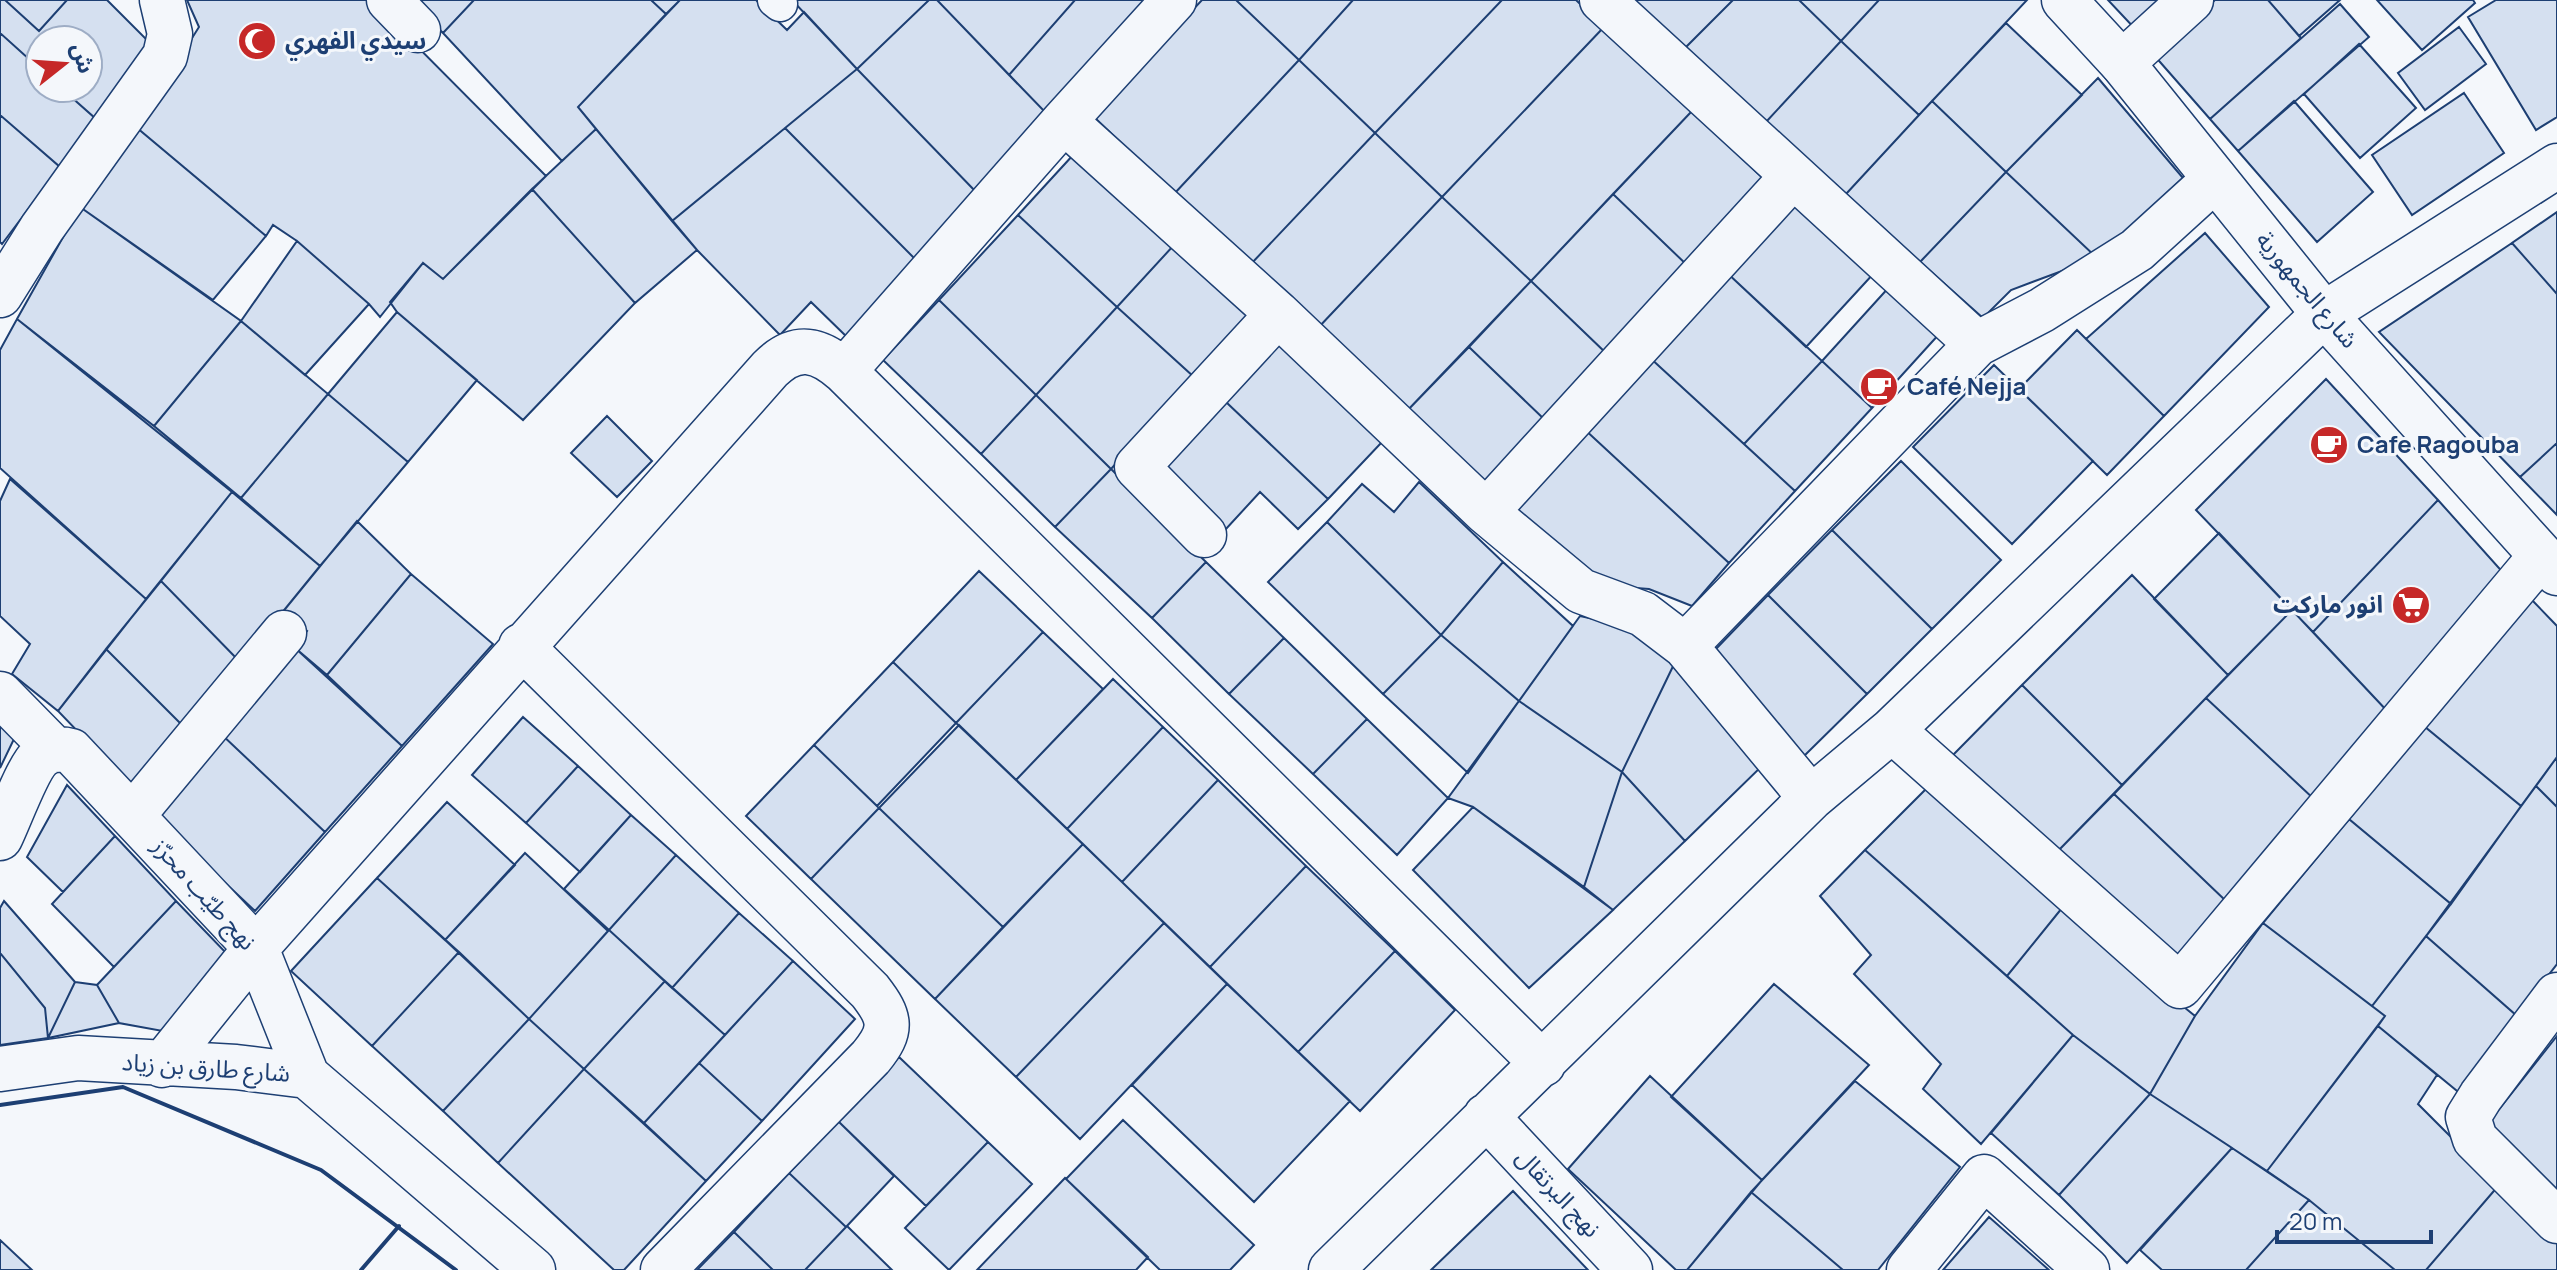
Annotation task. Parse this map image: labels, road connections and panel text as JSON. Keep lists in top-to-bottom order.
{
  "streets": {
    "street": [
      "شارع الجمهورية",
      "نهج طيّب محرّز",
      "شارع طارق بن زياد",
      "نهج البرتقال"
    ]
  },
  "crossings": [
    ["نهج طيّب محرّز", "شارع طارق بن زياد"]
  ],
  "places": {
    "mosque": ["سيدي الفهري"],
    "cafe": ["Café Nejja", "Cafe Ragouba"],
    "supermarket": ["انور ماركت"]
  },
  "scale_bar": "20 m",
  "north": "right"
}
